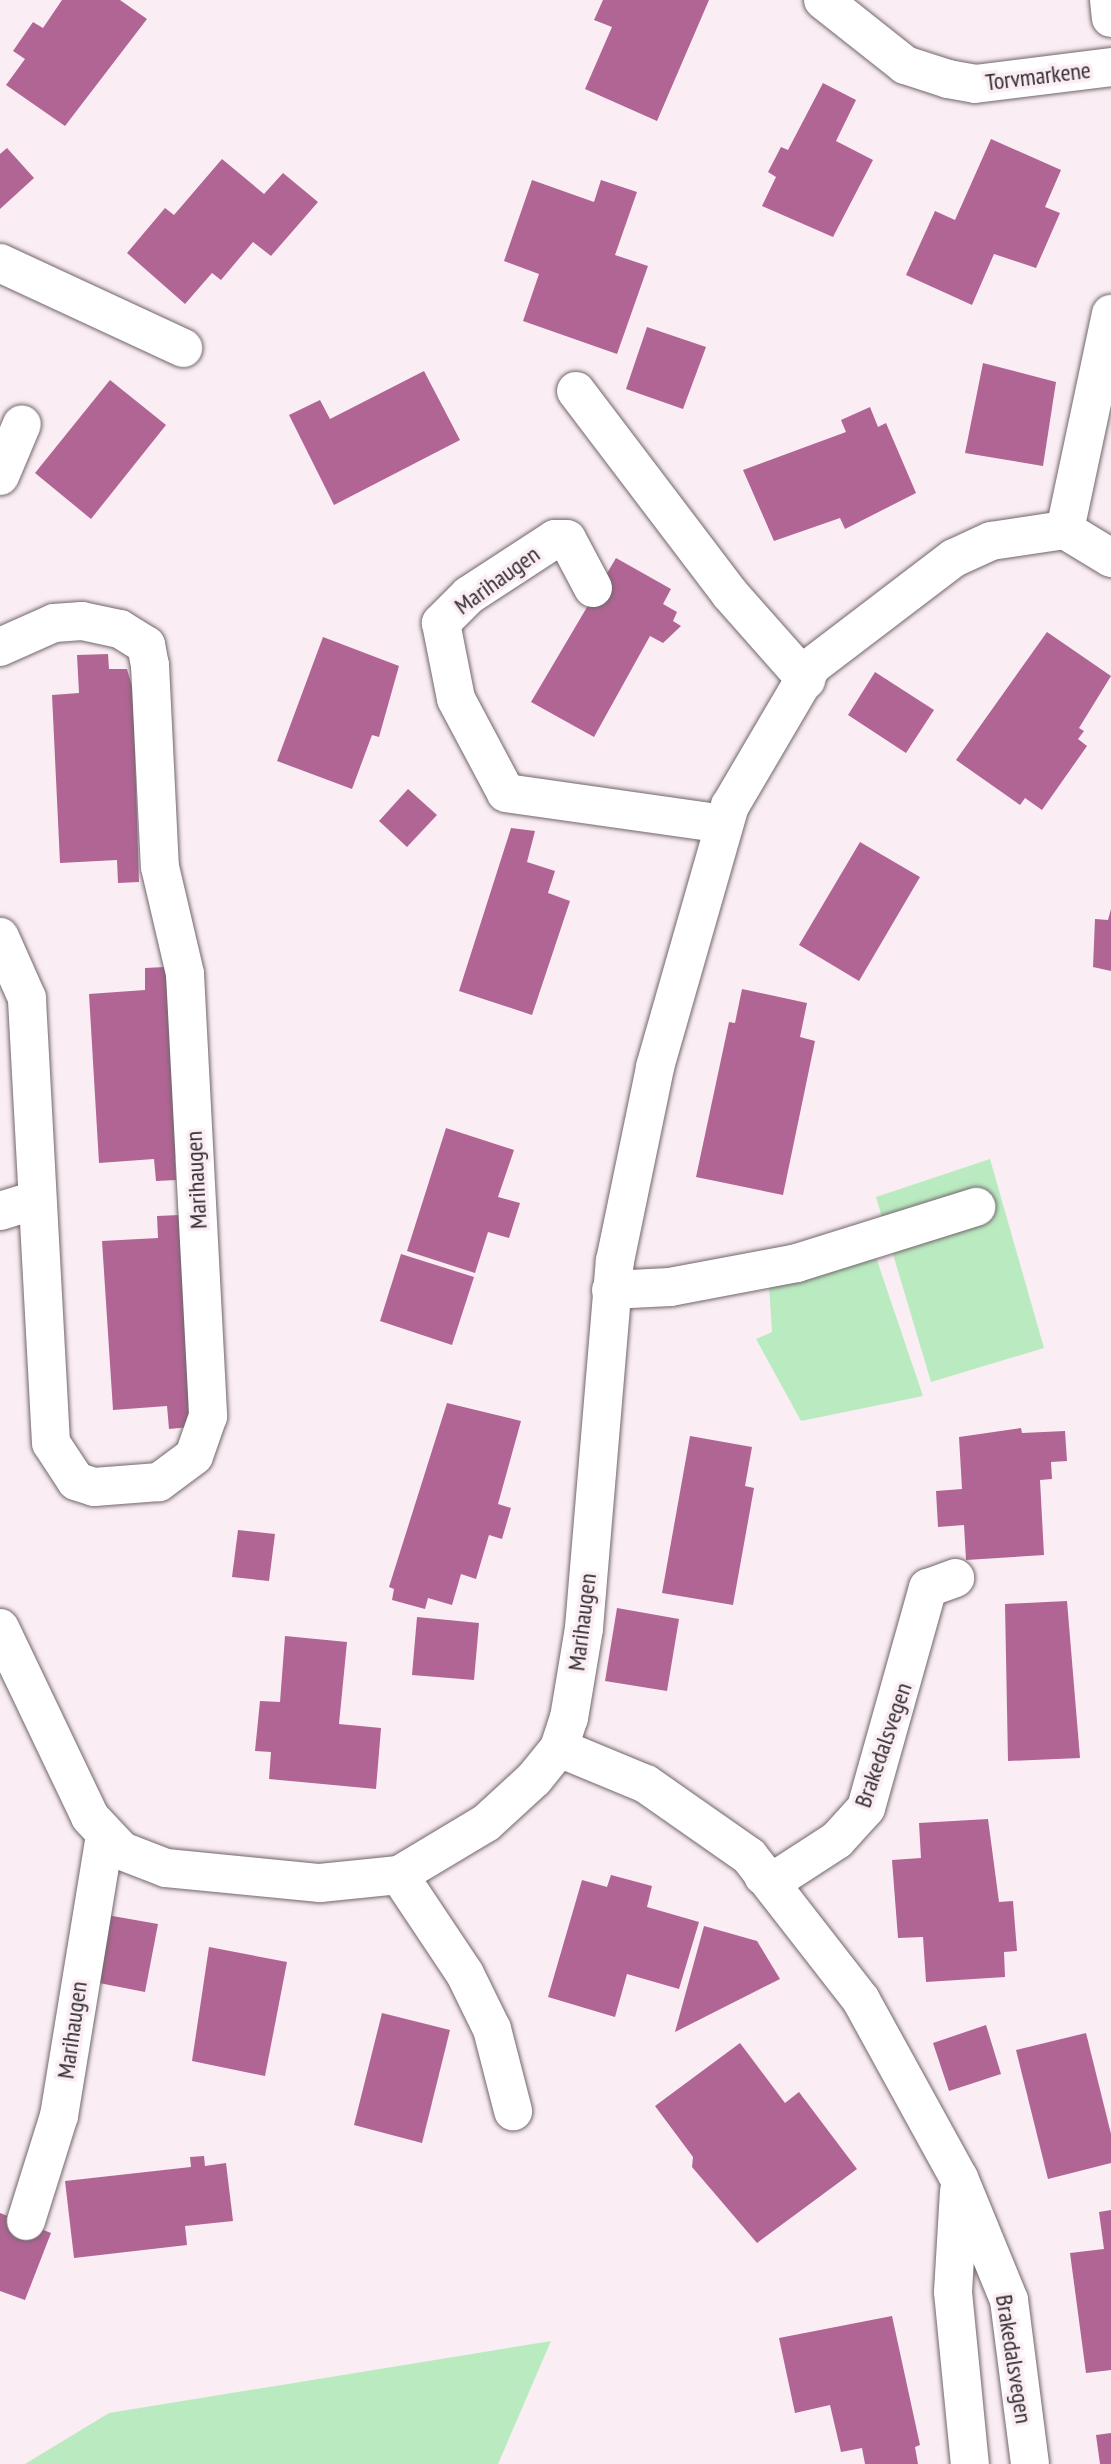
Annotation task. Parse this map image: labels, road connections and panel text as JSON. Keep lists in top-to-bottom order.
{
  "streets": {
    "street": ["Torvmarkene", "Marihaugen", "Brakedalsvegen"]
  },
  "crossings": [
    ["Marihaugen", "Brakedalsvegen"]
  ]
}
